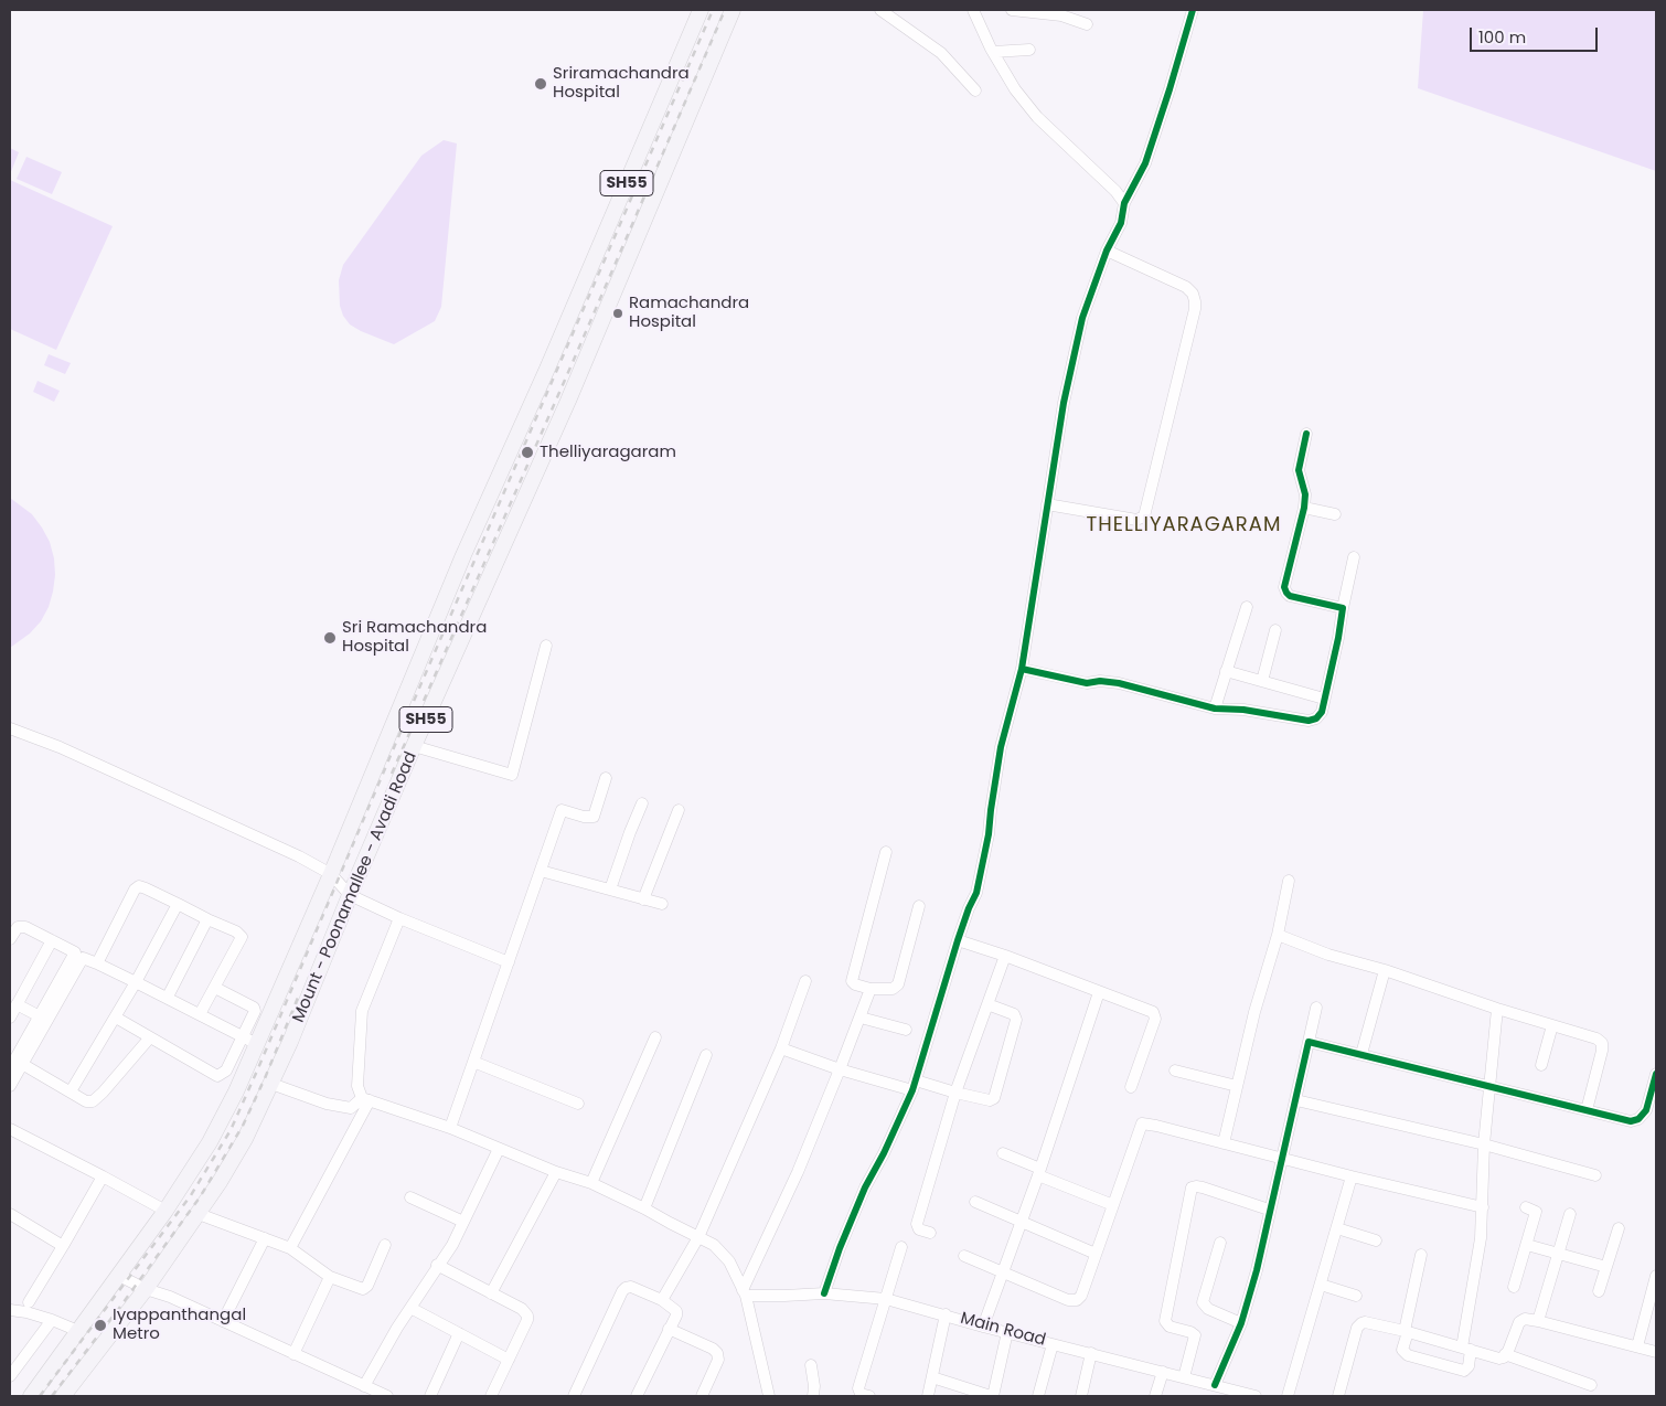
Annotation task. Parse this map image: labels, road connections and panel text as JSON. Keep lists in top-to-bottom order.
{
  "streets": {
    "main road": ["SH55", "Mount - Poonamallee - Avadi Road"],
    "street": ["Main Road"]
  },
  "districts": ["THELLIYARAGARAM"],
  "places": [
    "Sriramachandra Hospital",
    "Ramachandra Hospital",
    "Thelliyaragaram",
    "Sri Ramachandra Hospital",
    "Iyappanthangal Metro"
  ],
  "scale_bar": "100 m"
}
